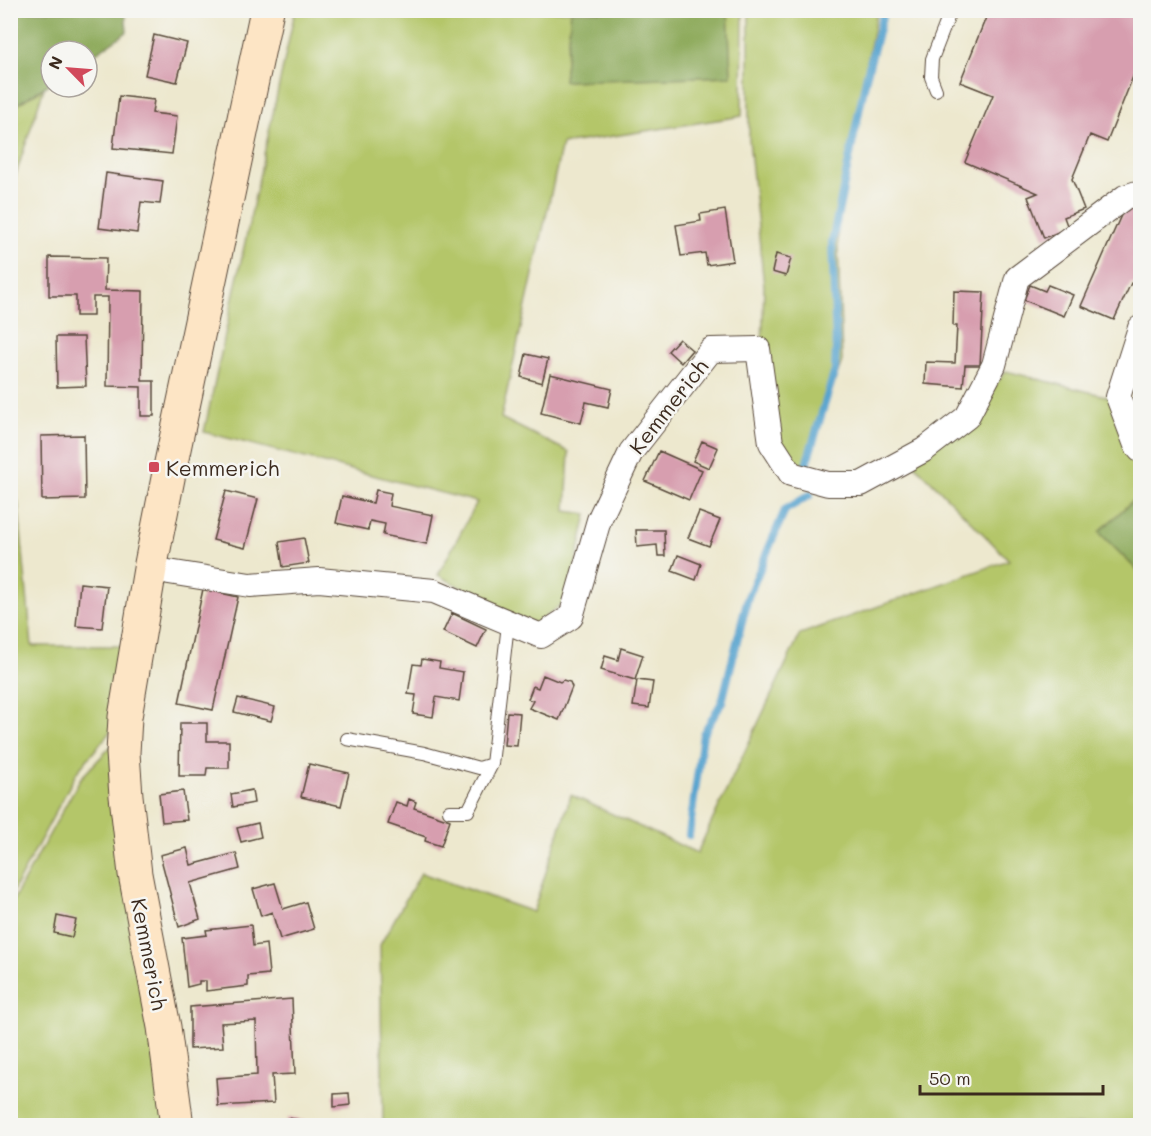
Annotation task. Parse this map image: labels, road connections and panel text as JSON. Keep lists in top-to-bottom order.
{
  "streets": {
    "street": ["Kemmerich"]
  },
  "places": {
    "transit": ["Kemmerich"]
  },
  "scale_bar": "50 m",
  "north": "top left"
}
